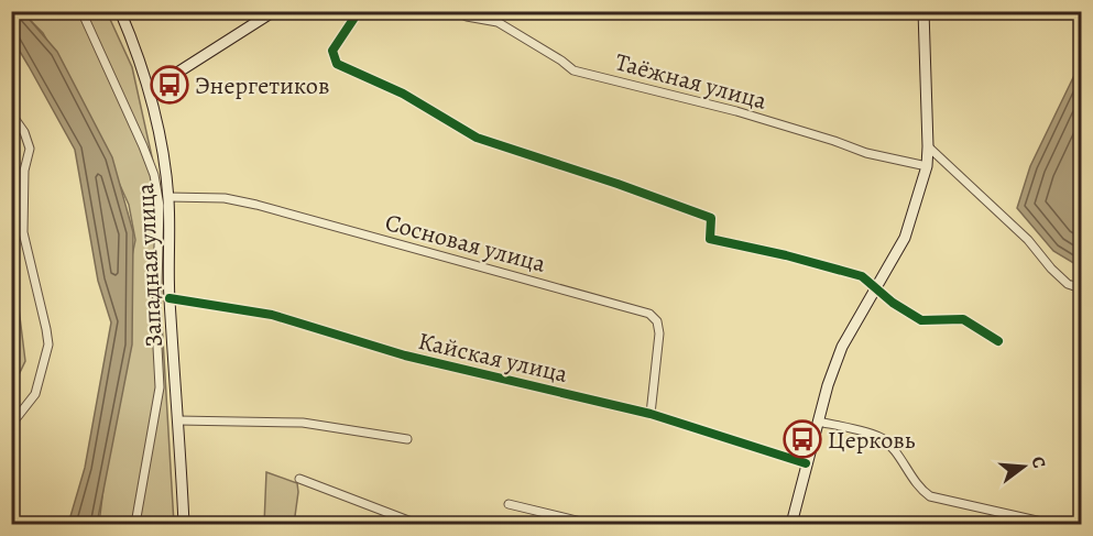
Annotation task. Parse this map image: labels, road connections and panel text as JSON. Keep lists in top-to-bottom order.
{
  "streets": {
    "street": [
      "Таёжная улица",
      "Сосновая улица",
      "Западная улица",
      "Кайская улица"
    ]
  },
  "crossings": [
    ["Сосновая улица", "Западная улица"],
    ["Сосновая улица", "Кайская улица"],
    ["Западная улица", "Кайская улица"]
  ],
  "places": {
    "bus stop": ["Энергетиков", "Церковь"]
  },
  "north": "right"
}
